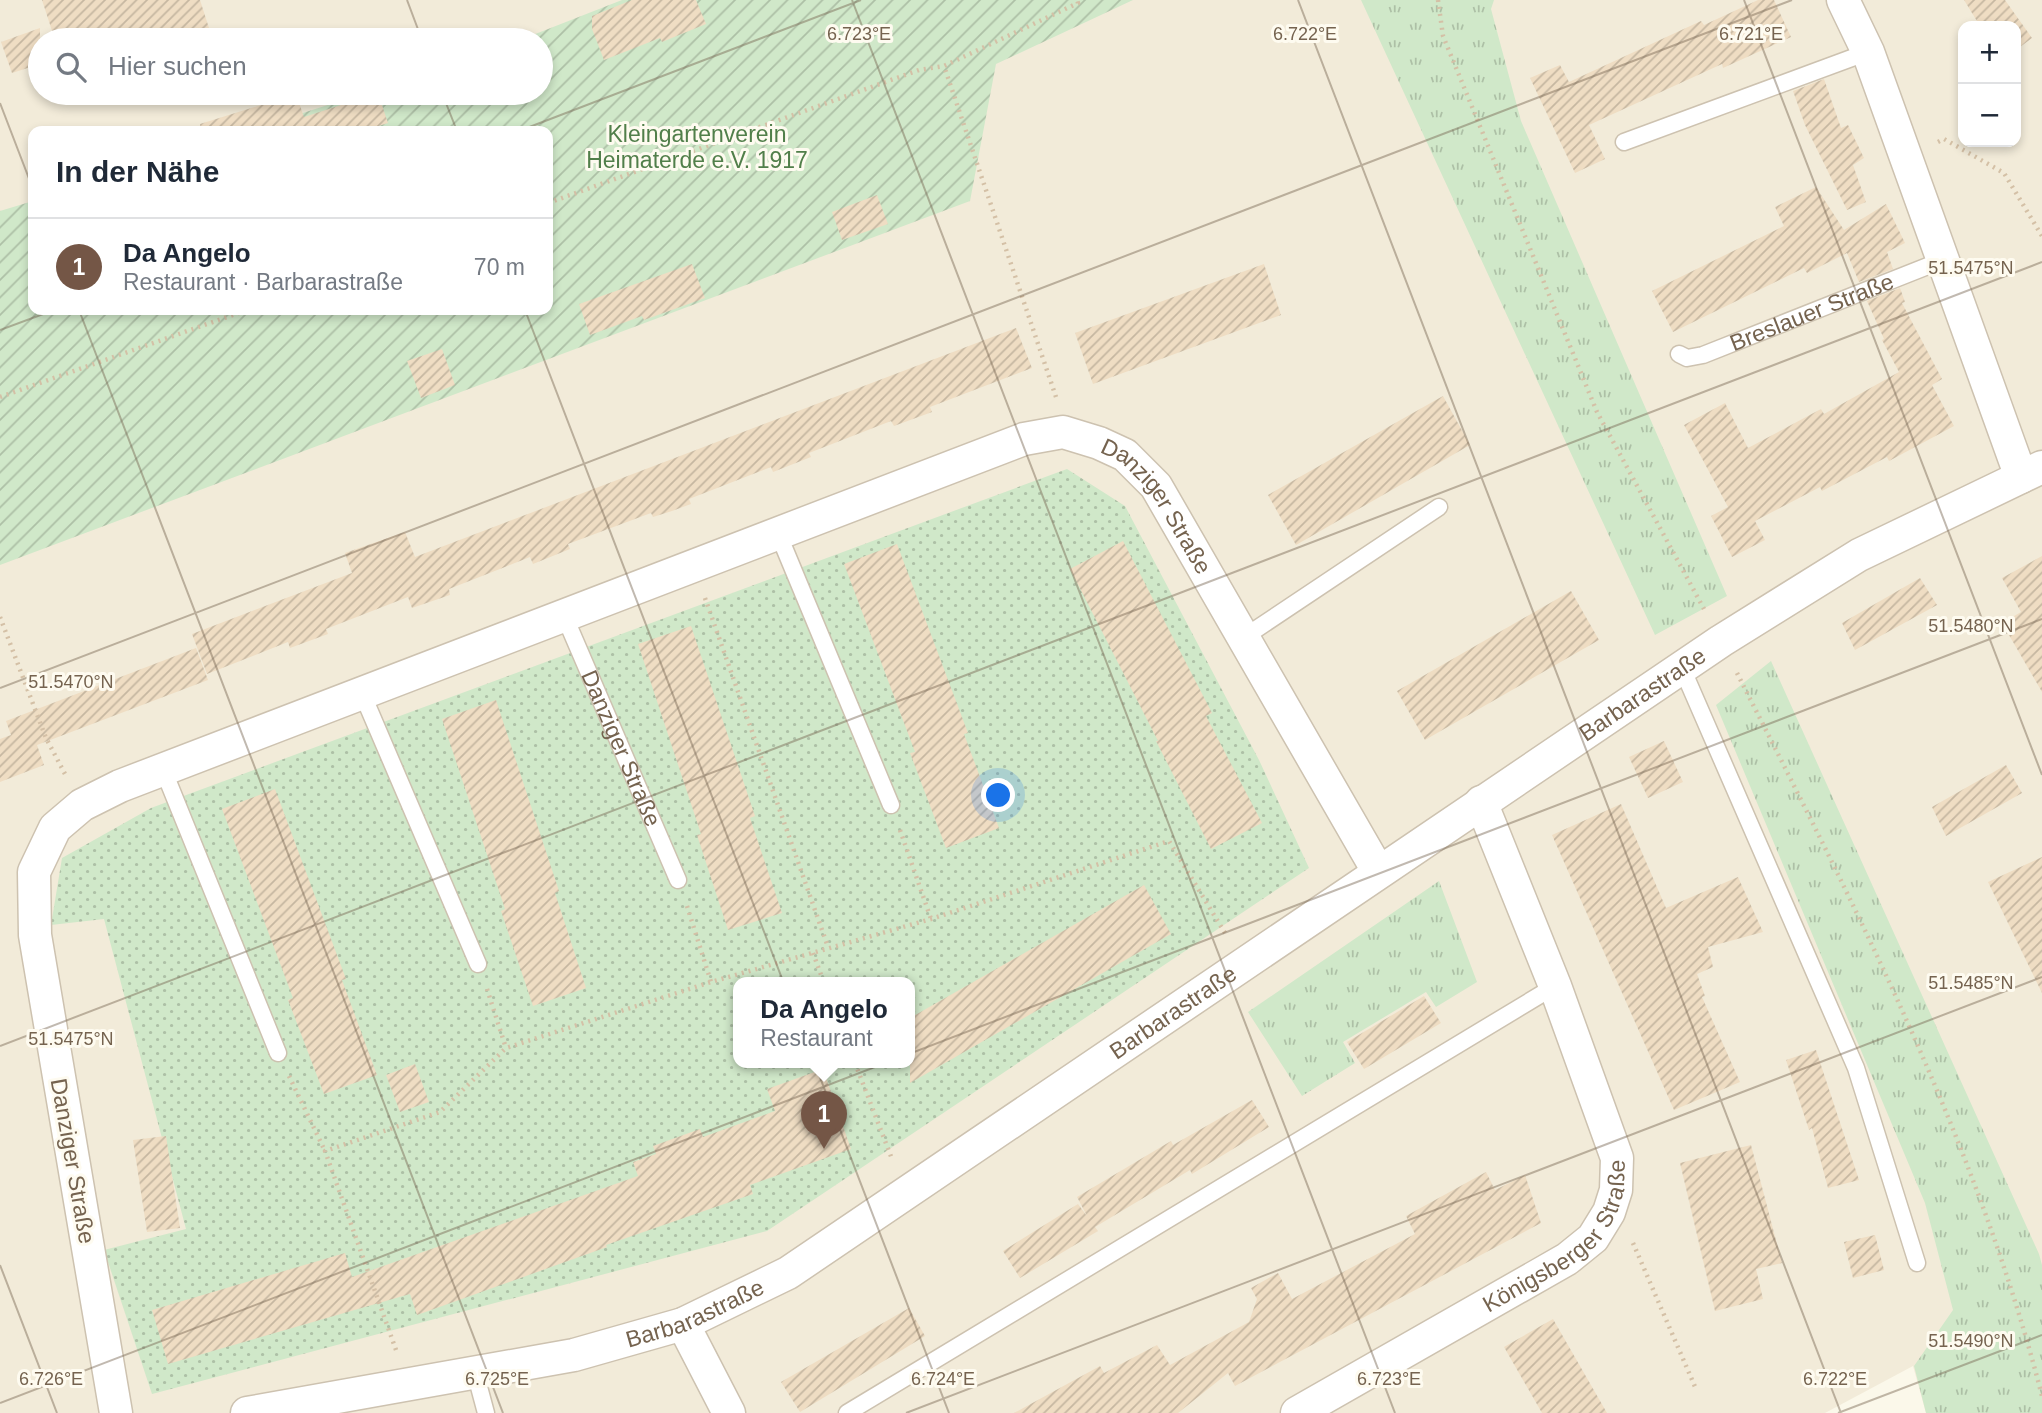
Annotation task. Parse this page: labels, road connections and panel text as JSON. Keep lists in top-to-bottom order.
{
  "streets": {
    "street": ["Danziger Straße", "Barbarastraße", "Königsberger Straße"],
    "lane": ["Breslauer Straße"]
  },
  "crossings": [
    ["Danziger Straße", "Barbarastraße"],
    ["Barbarastraße", "Königsberger Straße"]
  ],
  "parks": ["Kleingartenverein Heimaterde e.V. 1917"],
  "page": {
    "map_buttons": ["+", "−"],
    "search": "Hier suchen",
    "heading": "In der Nähe",
    "list": [
      {
        "mark": "1",
        "name": "Da Angelo",
        "note": "Restaurant · Barbarastraße",
        "value": "70 m"
      }
    ],
    "popup": ["Da Angelo", "Restaurant"],
    "pins": "1"
  },
  "coordinates": [
    "6.723°E",
    "6.722°E",
    "6.721°E",
    "51.5475°N",
    "51.5480°N",
    "51.5470°N",
    "51.5485°N",
    "51.5490°N",
    "6.726°E",
    "6.725°E",
    "6.724°E"
  ]
}
